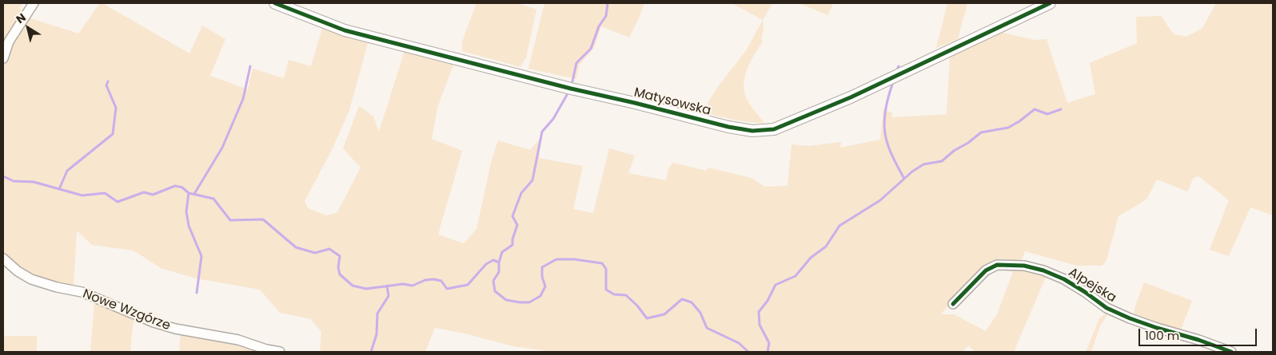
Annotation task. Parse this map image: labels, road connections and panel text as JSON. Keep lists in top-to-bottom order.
{
  "streets": {
    "street": ["Matysowska", "Alpejska", "Nowe Wzgórze"]
  },
  "scale_bar": "100 m",
  "north": "top left"
}
